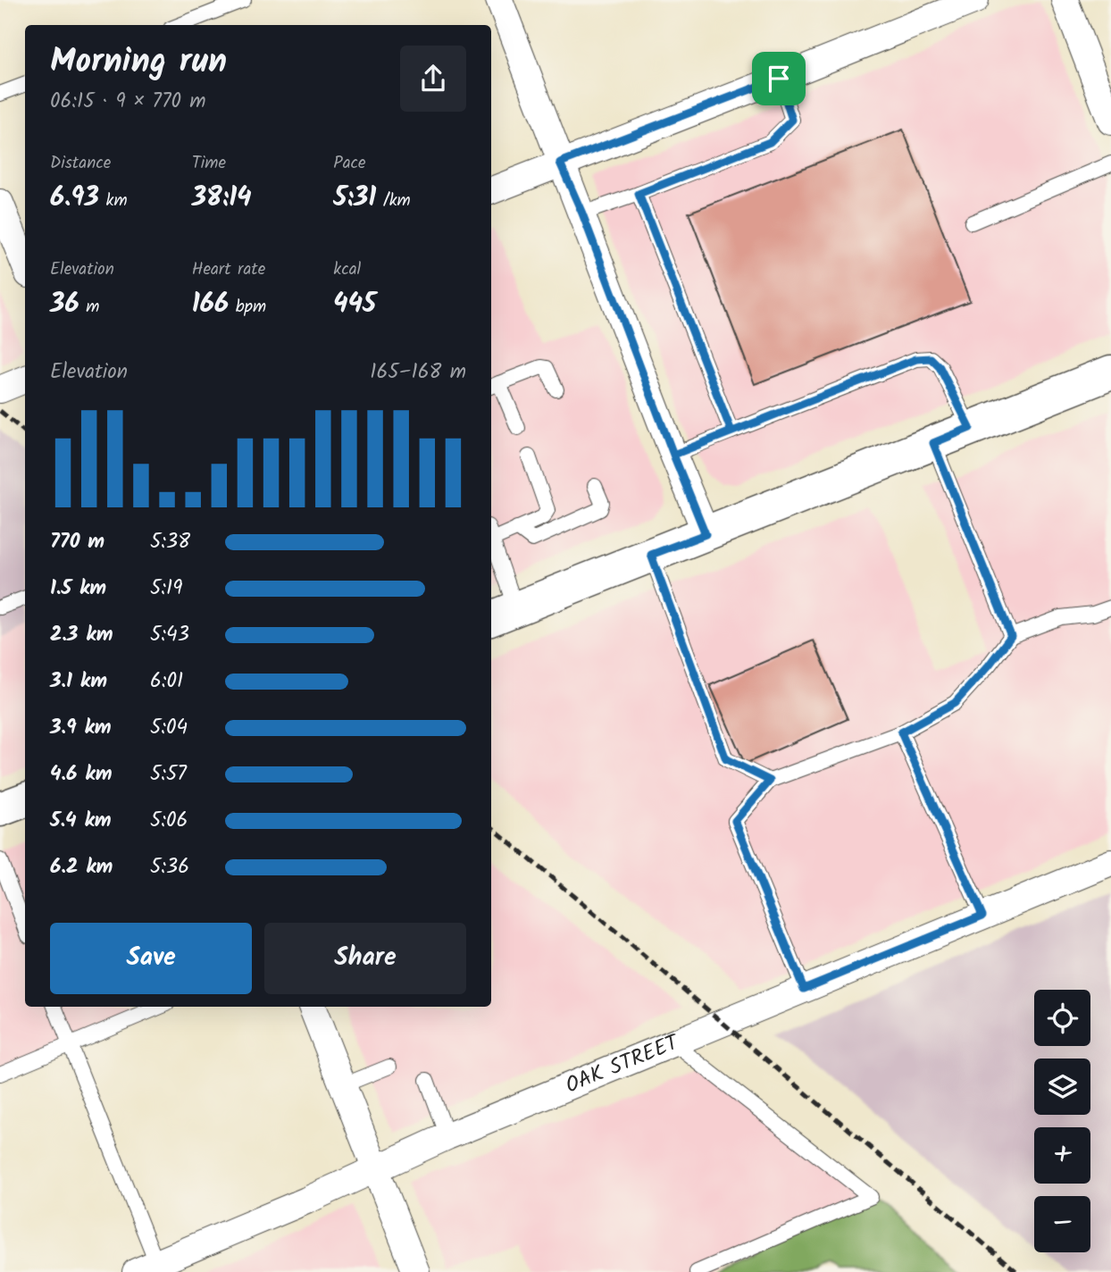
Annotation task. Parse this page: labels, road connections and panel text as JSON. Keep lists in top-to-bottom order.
{
  "streets": {
    "street": ["OAK STREET"]
  },
  "page": {
    "heading": ["Morning run", "06:15 · 9 × 770 m"],
    "stats": [
      ["Distance", "6.93 km"],
      ["Time", "38:14"],
      ["Pace", "5:31 /km"],
      ["Elevation", "36 m"],
      ["Heart rate", "166 bpm"],
      ["kcal", "445"]
    ],
    "chart": ["Elevation", "165–168 m"],
    "list": [
      {
        "name": "770 m",
        "note": "5:38"
      },
      {
        "name": "1.5 km",
        "note": "5:19"
      },
      {
        "name": "2.3 km",
        "note": "5:43"
      },
      {
        "name": "3.1 km",
        "note": "6:01"
      },
      {
        "name": "3.9 km",
        "note": "5:04"
      },
      {
        "name": "4.6 km",
        "note": "5:57"
      },
      {
        "name": "5.4 km",
        "note": "5:06"
      },
      {
        "name": "6.2 km",
        "note": "5:36"
      }
    ],
    "buttons": ["Save", "Share"],
    "map_buttons": ["+", "−"]
  }
}
